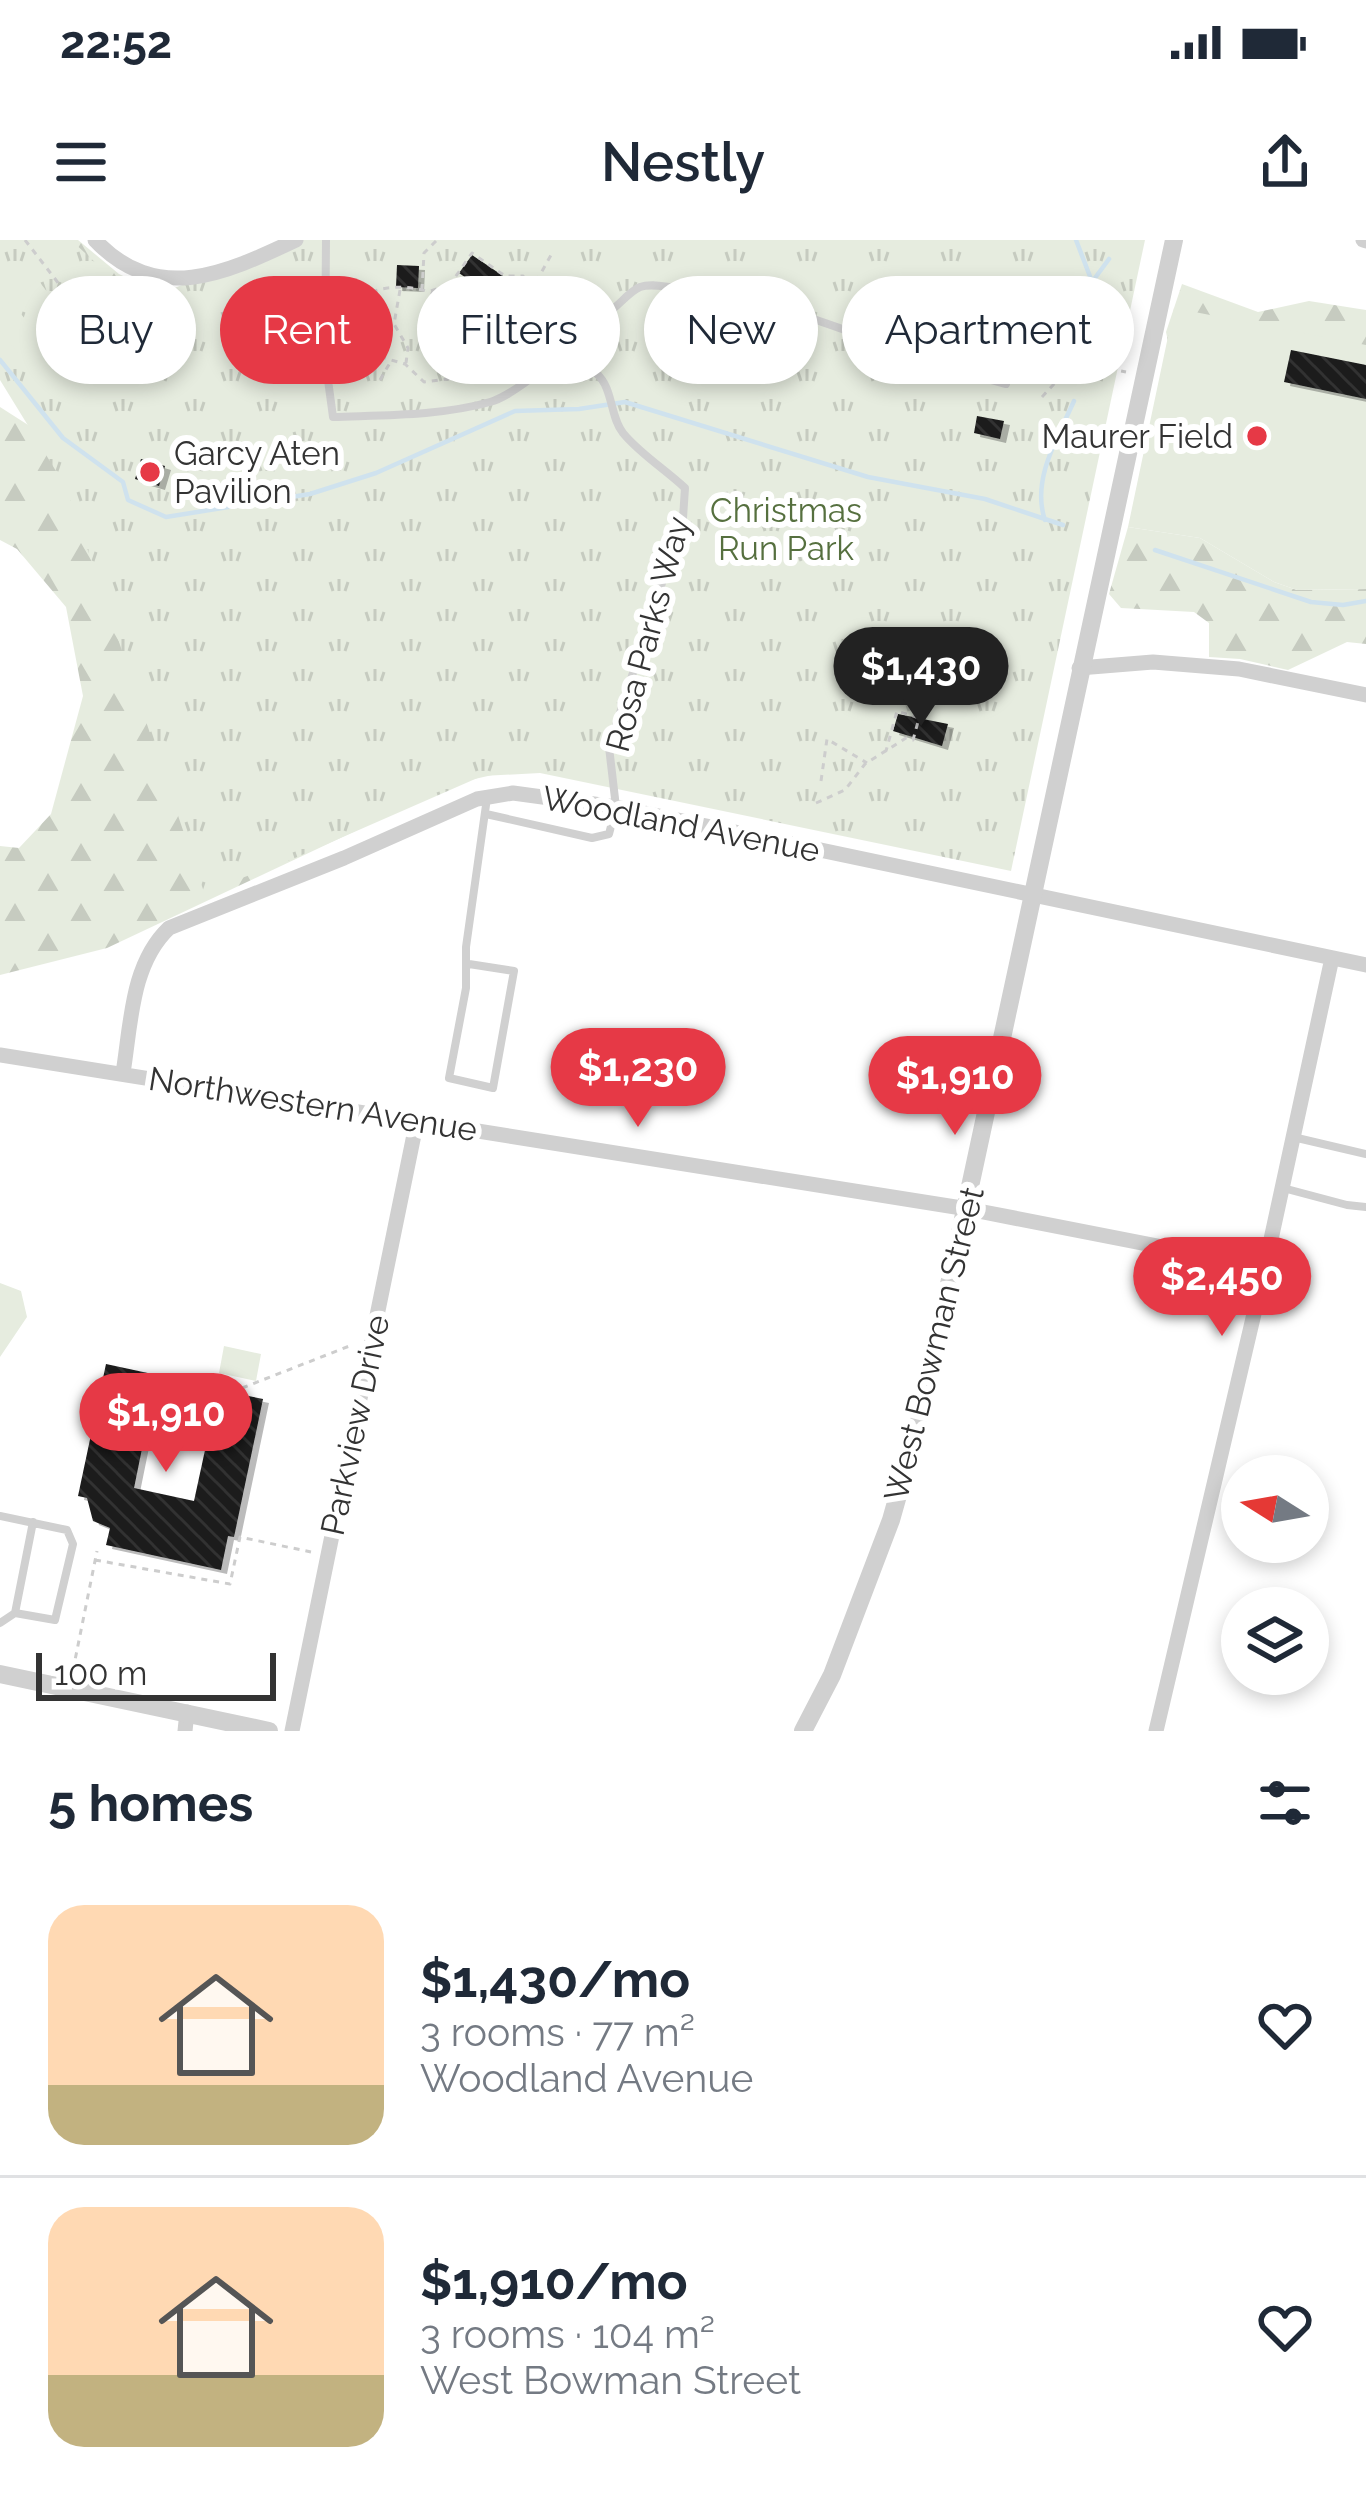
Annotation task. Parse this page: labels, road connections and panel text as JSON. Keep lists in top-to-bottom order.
{
  "streets": {
    "street": [
      "Woodland Avenue",
      "Northwestern Avenue",
      "West Bowman Street",
      "Parkview Drive"
    ],
    "lane": ["Rosa Parks Way"]
  },
  "crossings": [
    ["Rosa Parks Way", "Woodland Avenue"],
    ["Woodland Avenue", "Northwestern Avenue"],
    ["Woodland Avenue", "West Bowman Street"],
    ["Northwestern Avenue", "West Bowman Street"],
    ["Northwestern Avenue", "Parkview Drive"]
  ],
  "parks": ["Christmas Run Park"],
  "places": ["Maurer Field", "Garcy Aten Pavilion"],
  "scale_bar": "100 m",
  "north": "left",
  "page": {
    "status": "22:52",
    "header": "Nestly",
    "chip": [
      "Buy",
      "Rent",
      "Filters",
      "New",
      "Apartment"
    ],
    "price": [
      "$1,430",
      "$1,230",
      "$1,910",
      "$2,450",
      "$1,910"
    ],
    "scale": "100 m",
    "heading": "5 homes",
    "list": [
      {
        "name": "$1,430/mo",
        "note": "3 rooms · 77 m² · Woodland Avenue"
      },
      {
        "name": "$1,910/mo",
        "note": "3 rooms · 104 m² · West Bowman Street"
      }
    ]
  }
}
